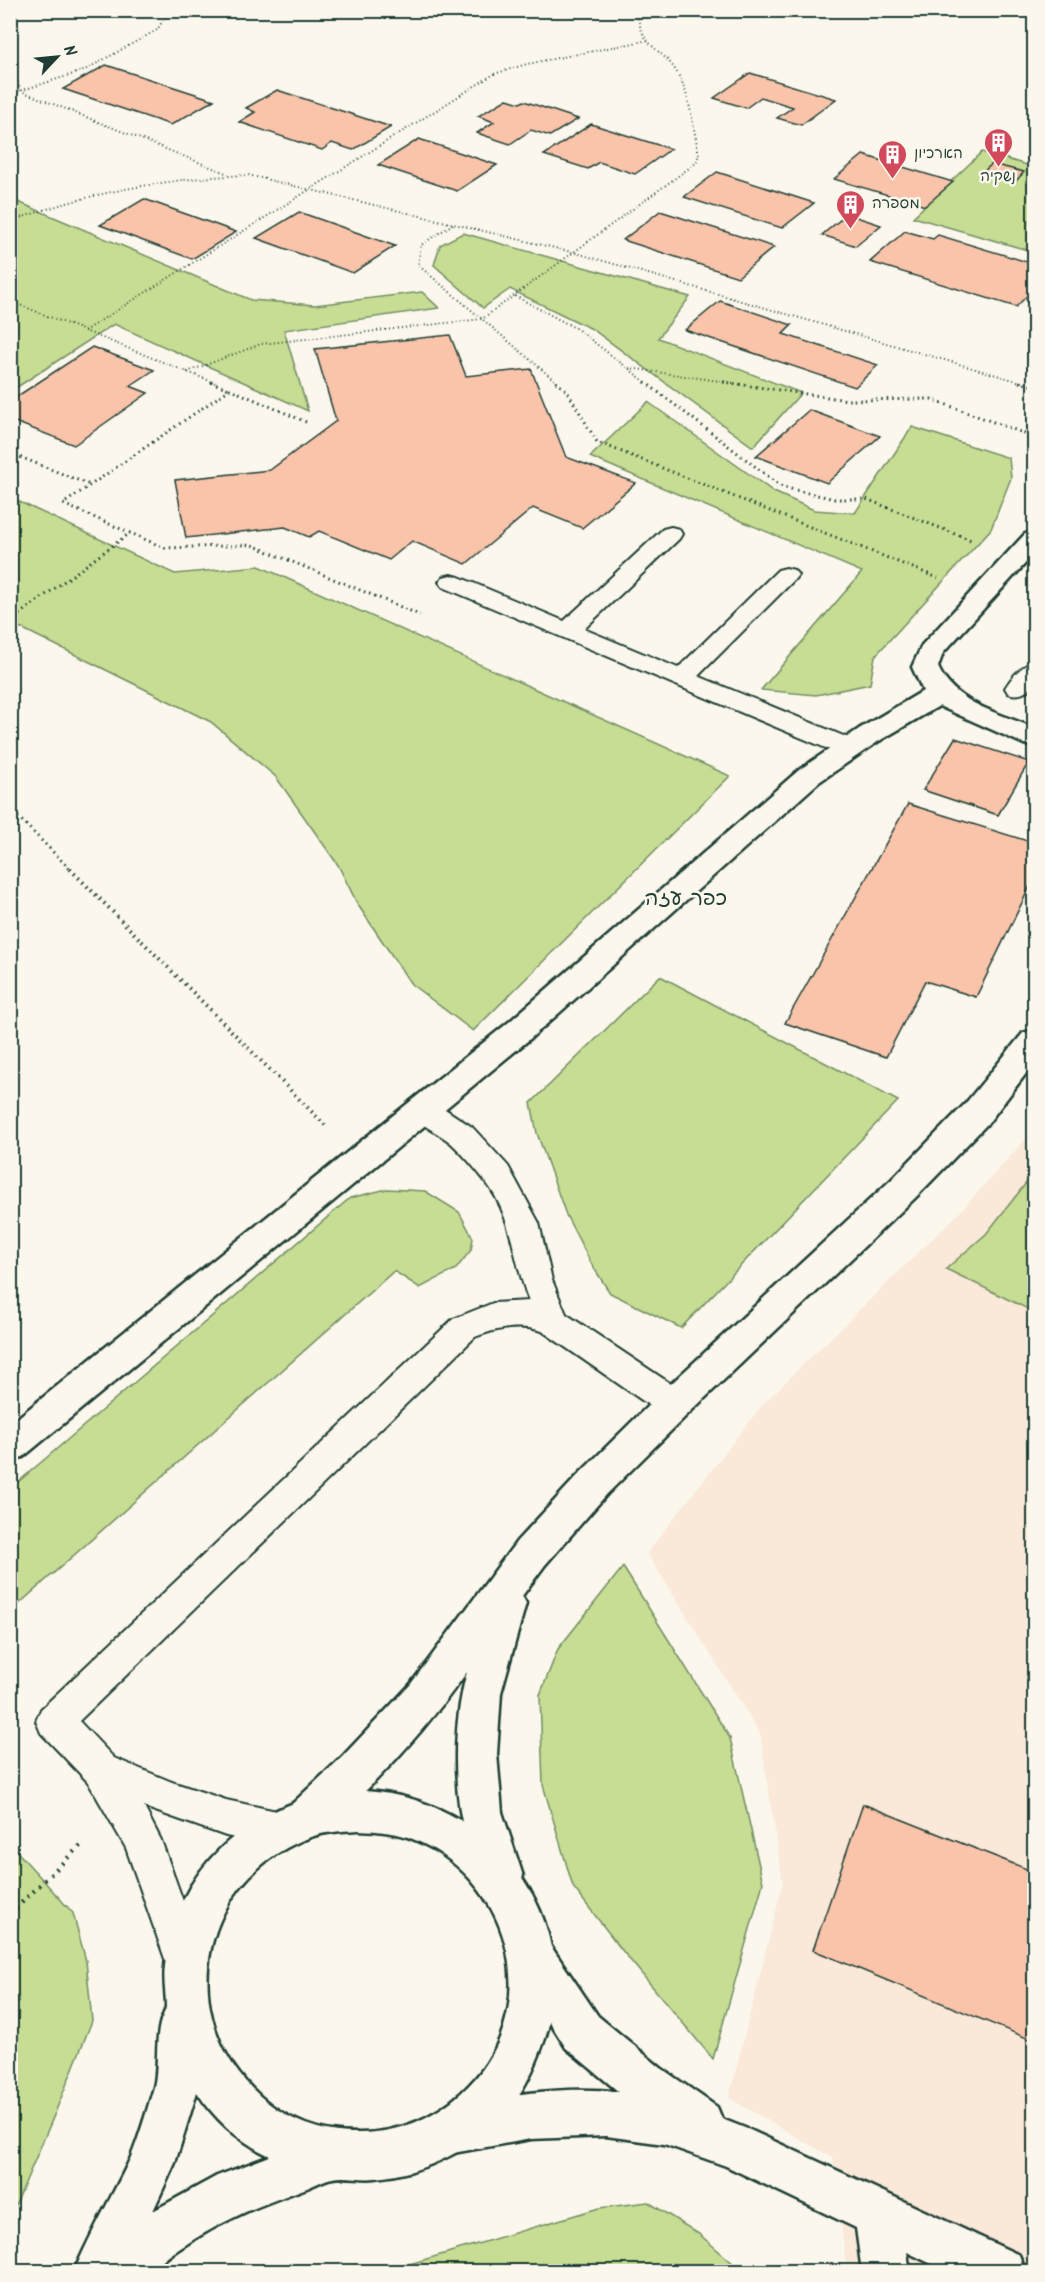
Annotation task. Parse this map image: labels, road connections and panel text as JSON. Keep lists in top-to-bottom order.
{
  "districts": ["כפר עזה"],
  "places": {
    "building": ["נשקיה", "הארכיון", "מספרה"]
  },
  "north": "top right"
}
